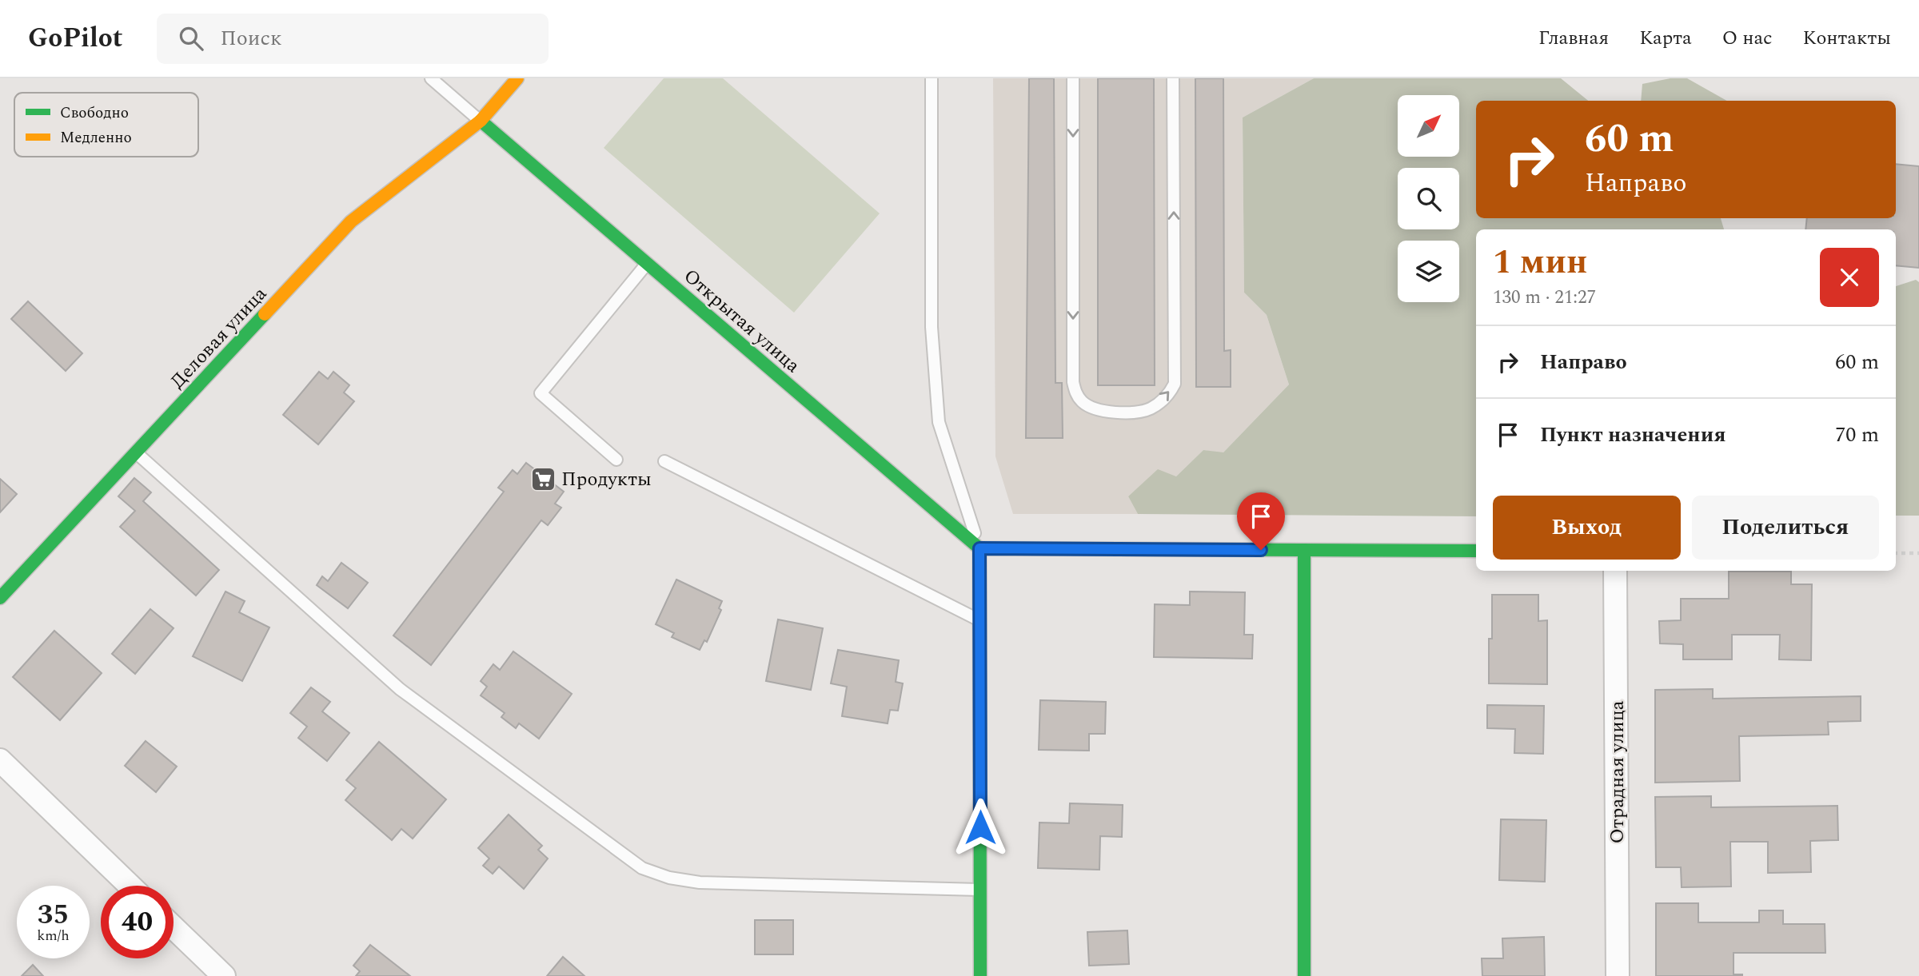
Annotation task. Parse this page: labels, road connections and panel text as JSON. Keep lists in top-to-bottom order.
{
  "streets": {
    "street": ["Открытая улица", "Деловая улица", "Отрадная улица"]
  },
  "crossings": [
    ["Открытая улица", "Деловая улица"]
  ],
  "places": {
    "supermarket": ["Продукты"]
  },
  "legend": ["Свободно", "Медленно"],
  "north": "top right",
  "page": {
    "header": "GoPilot",
    "search": "Поиск",
    "nav": [
      "Главная",
      "Карта",
      "О нас",
      "Контакты"
    ],
    "turn": ["60 m", "Направо"],
    "heading": ["1 мин", "130 m · 21:27"],
    "list": [
      {
        "name": "Направо",
        "value": "60 m"
      },
      {
        "name": "Пункт назначения",
        "value": "70 m"
      }
    ],
    "buttons": ["Выход", "Поделиться"],
    "speed": "35 km/h",
    "limit": "40"
  }
}
